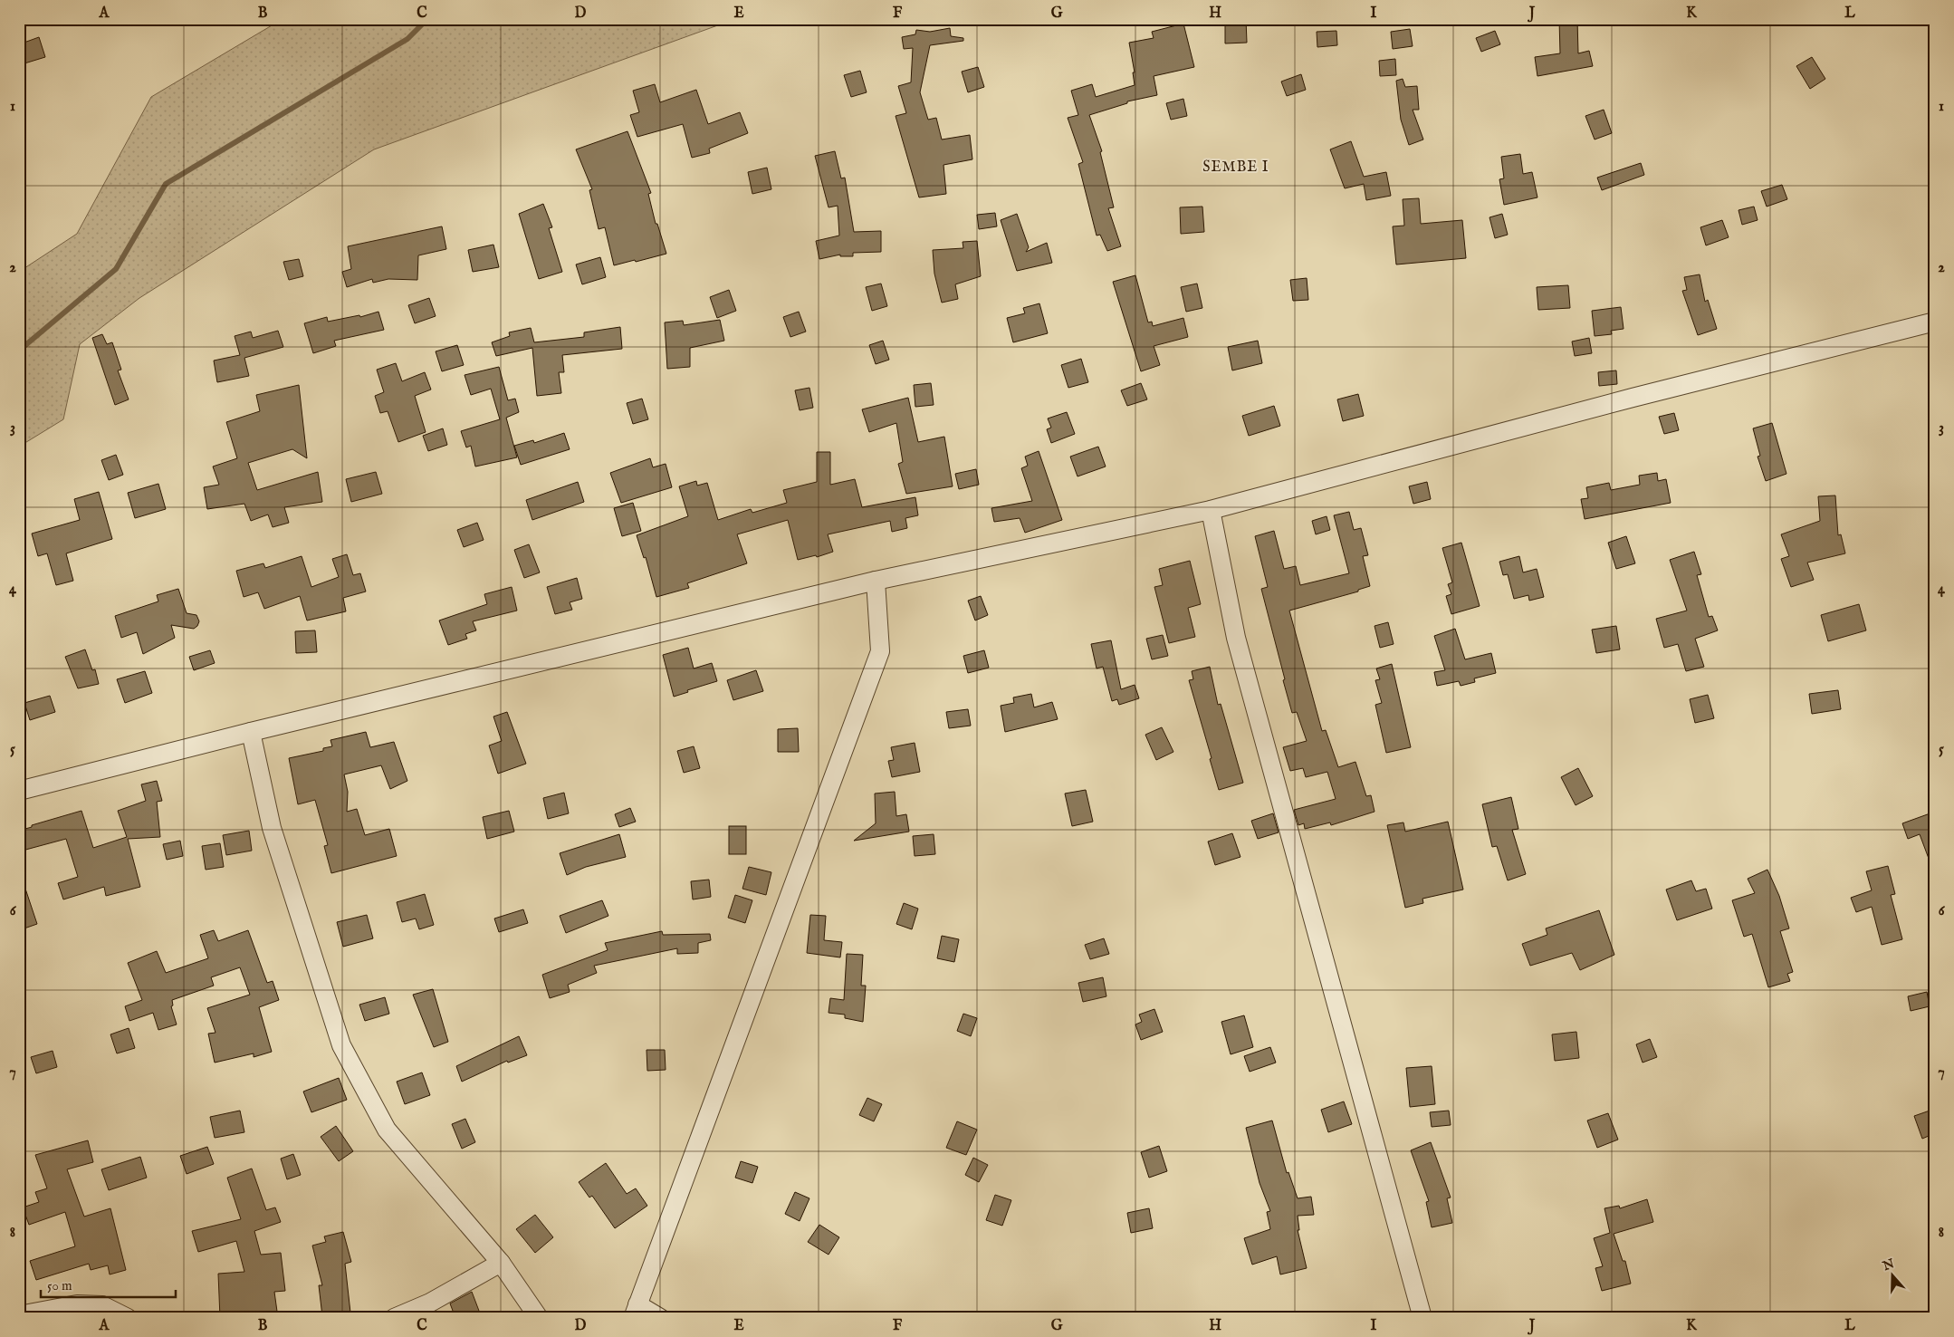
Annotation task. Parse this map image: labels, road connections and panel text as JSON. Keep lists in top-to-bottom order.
{
  "districts": ["SEMBE I"],
  "scale_bar": "50 m",
  "north": "top",
  "grid": {
    "columns": [
      "A",
      "B",
      "C",
      "D",
      "E",
      "F",
      "G",
      "H",
      "I",
      "J",
      "K",
      "L"
    ],
    "rows": [
      "1",
      "2",
      "3",
      "4",
      "5",
      "6",
      "7",
      "8"
    ]
  }
}
